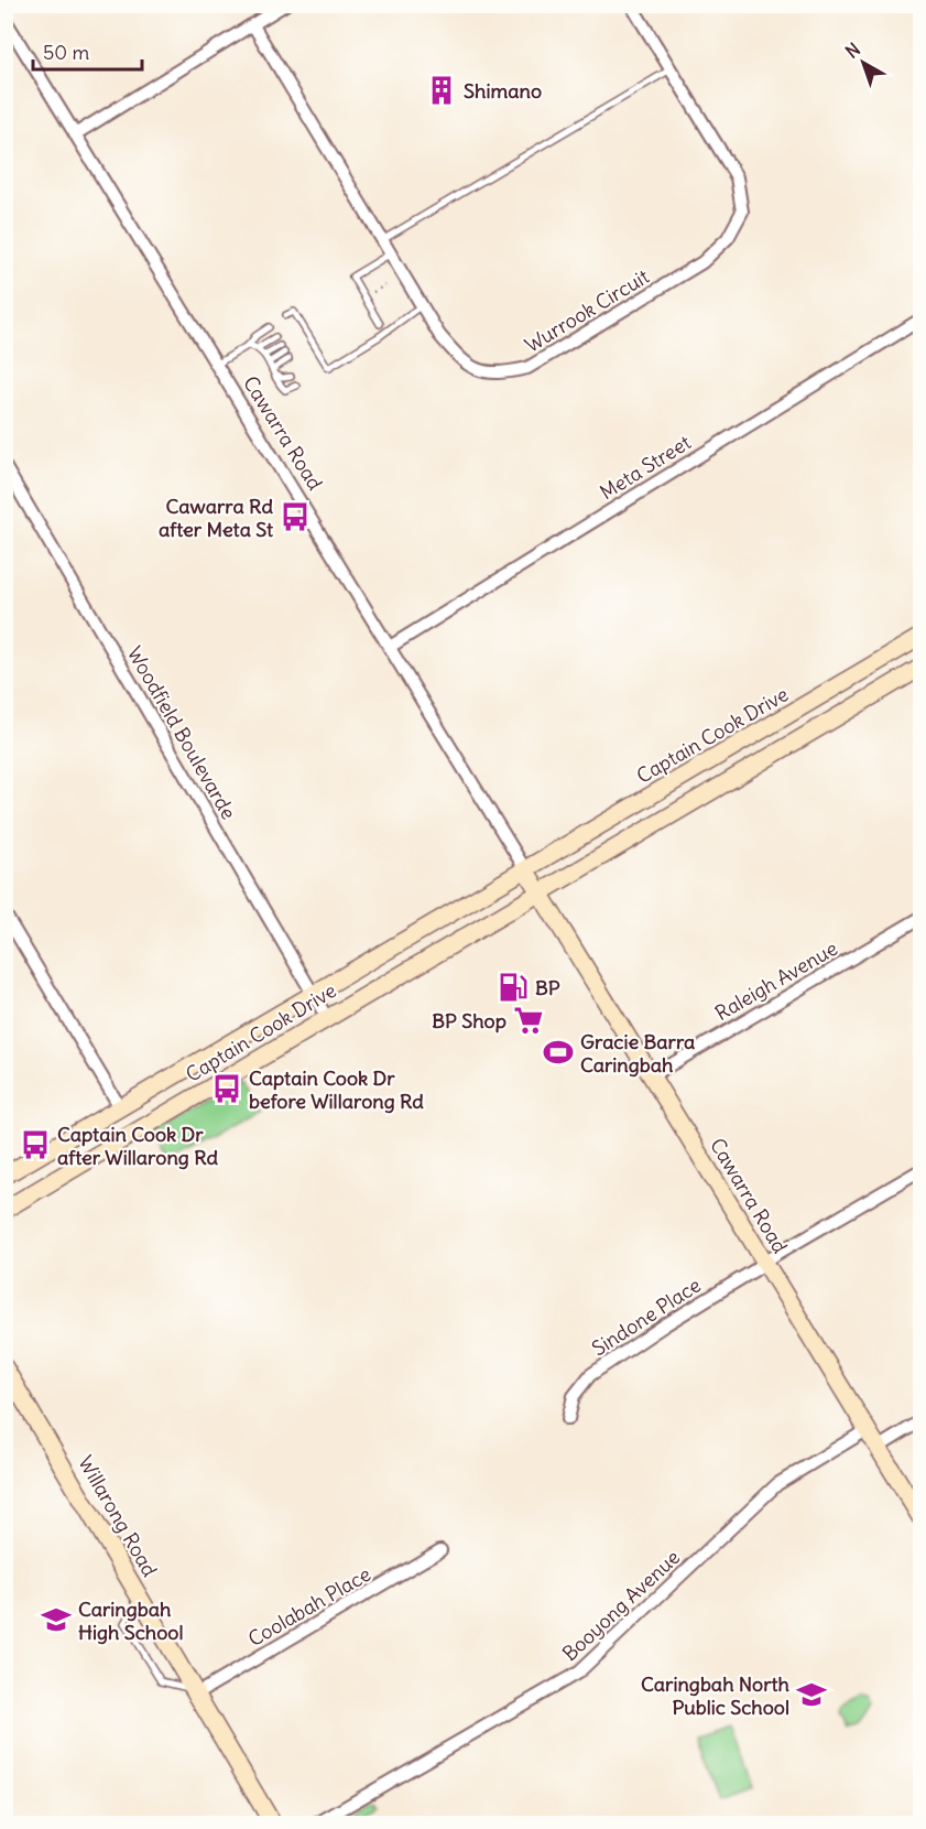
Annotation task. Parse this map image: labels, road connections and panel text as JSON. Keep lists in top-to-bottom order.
{
  "streets": {
    "main road": ["Cawarra Road", "Captain Cook Drive", "Willarong Road"],
    "street": [
      "Wurrook Circuit",
      "Meta Street",
      "Woodfield Boulevarde",
      "Raleigh Avenue",
      "Sindone Place",
      "Booyong Avenue",
      "Coolabah Place"
    ]
  },
  "crossings": [
    ["Cawarra Road", "Meta Street"],
    ["Cawarra Road", "Captain Cook Drive"],
    ["Cawarra Road", "Raleigh Avenue"],
    ["Cawarra Road", "Sindone Place"],
    ["Cawarra Road", "Booyong Avenue"],
    ["Woodfield Boulevarde", "Captain Cook Drive"],
    ["Willarong Road", "Coolabah Place"]
  ],
  "places": {
    "building": ["Shimano"],
    "bus stop": ["Cawarra Rd after Meta St", "Captain Cook Dr before Willarong Rd", "Captain Cook Dr after Willarong Rd"],
    "fuel station": ["BP"],
    "supermarket": ["BP Shop"],
    "sports": ["Gracie Barra Caringbah"],
    "school or university": ["Caringbah High School", "Caringbah North Public School"]
  },
  "scale_bar": "50 m",
  "north": "top left"
}
